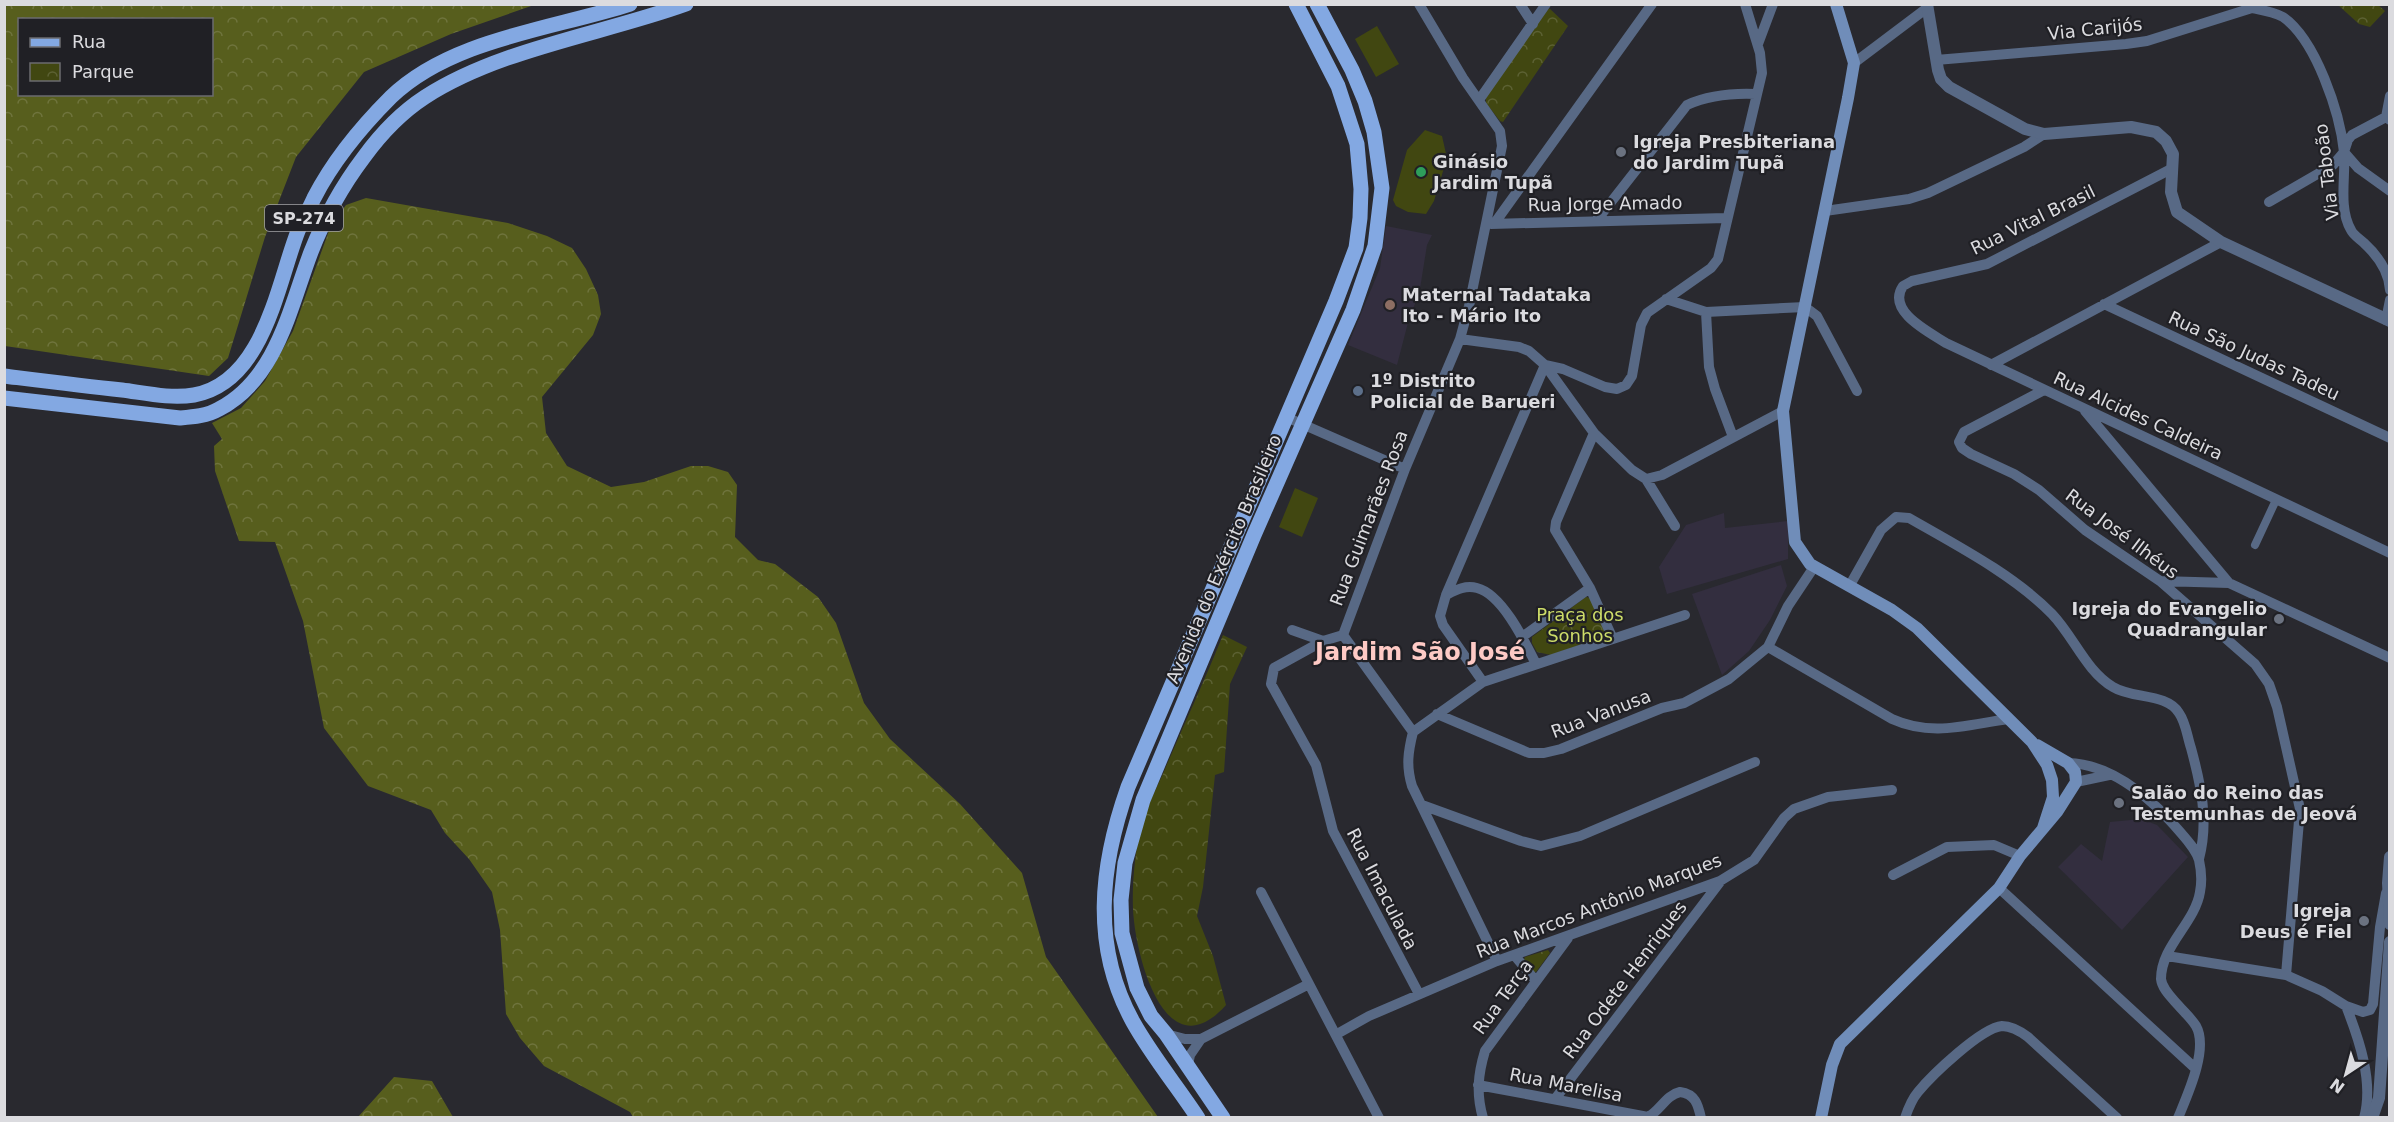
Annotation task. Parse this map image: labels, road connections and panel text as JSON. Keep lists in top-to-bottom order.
{
  "streets": {
    "main road": ["SP-274", "Avenida do Exército Brasileiro"],
    "street": [
      "Via Carijós",
      "Via Taboão",
      "Rua Jorge Amado",
      "Rua Vital Brasil",
      "Rua São Judas Tadeu",
      "Rua Alcides Caldeira",
      "Rua Guimarães Rosa",
      "Rua José Ilhéus",
      "Rua Vanusa",
      "Rua Imaculada",
      "Rua Marcos Antônio Marques",
      "Rua Odete Henriques",
      "Rua Terça",
      "Rua Marelisa"
    ]
  },
  "crossings": [
    ["Via Carijós", "Via Taboão"],
    ["Rua Jorge Amado", "Rua Guimarães Rosa"],
    ["Rua Vital Brasil", "Rua Alcides Caldeira"],
    ["Rua Alcides Caldeira", "Rua José Ilhéus"],
    ["Rua Guimarães Rosa", "Rua Imaculada"],
    ["Rua Imaculada", "Rua Marcos Antônio Marques"],
    ["Rua Marcos Antônio Marques", "Rua Odete Henriques"],
    ["Rua Marcos Antônio Marques", "Rua Terça"],
    ["Rua Odete Henriques", "Rua Marelisa"],
    ["Rua Terça", "Rua Marelisa"]
  ],
  "districts": ["Jardim São José"],
  "parks": ["Praça dos Sonhos"],
  "places": [
    "Igreja Presbiteriana do Jardim Tupã",
    "Ginásio Jardim Tupã",
    "Maternal Tadataka Ito - Mário Ito",
    "1º Distrito Policial de Barueri",
    "Igreja do Evangelio Quadrangular",
    "Salão do Reino das Testemunhas de Jeová",
    "Igreja Deus é Fiel"
  ],
  "legend": ["Rua", "Parque"],
  "north": "bottom left"
}
